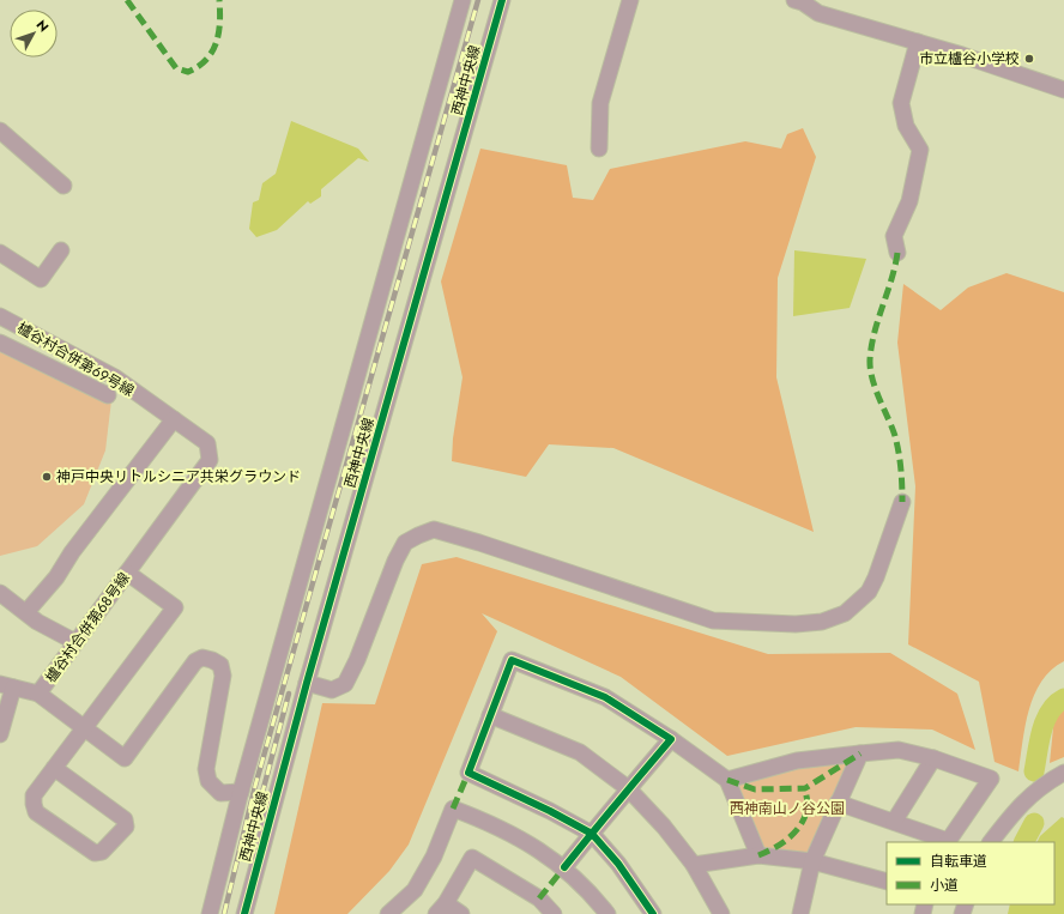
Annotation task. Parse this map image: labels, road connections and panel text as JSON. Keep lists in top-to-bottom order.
{
  "streets": {
    "street": ["西神中央線", "櫨谷村合併第６９号線", "櫨谷村合併第６８号線"]
  },
  "crossings": [
    ["西神中央線", "櫨谷村合併第６８号線"],
    ["櫨谷村合併第６９号線", "櫨谷村合併第６８号線"]
  ],
  "parks": ["西神南山ノ谷公園"],
  "places": ["市立櫨谷小学校", "神戸中央リトルシニア共栄グラウンド"],
  "legend": ["自転車道", "小道"],
  "north": "top right"
}
